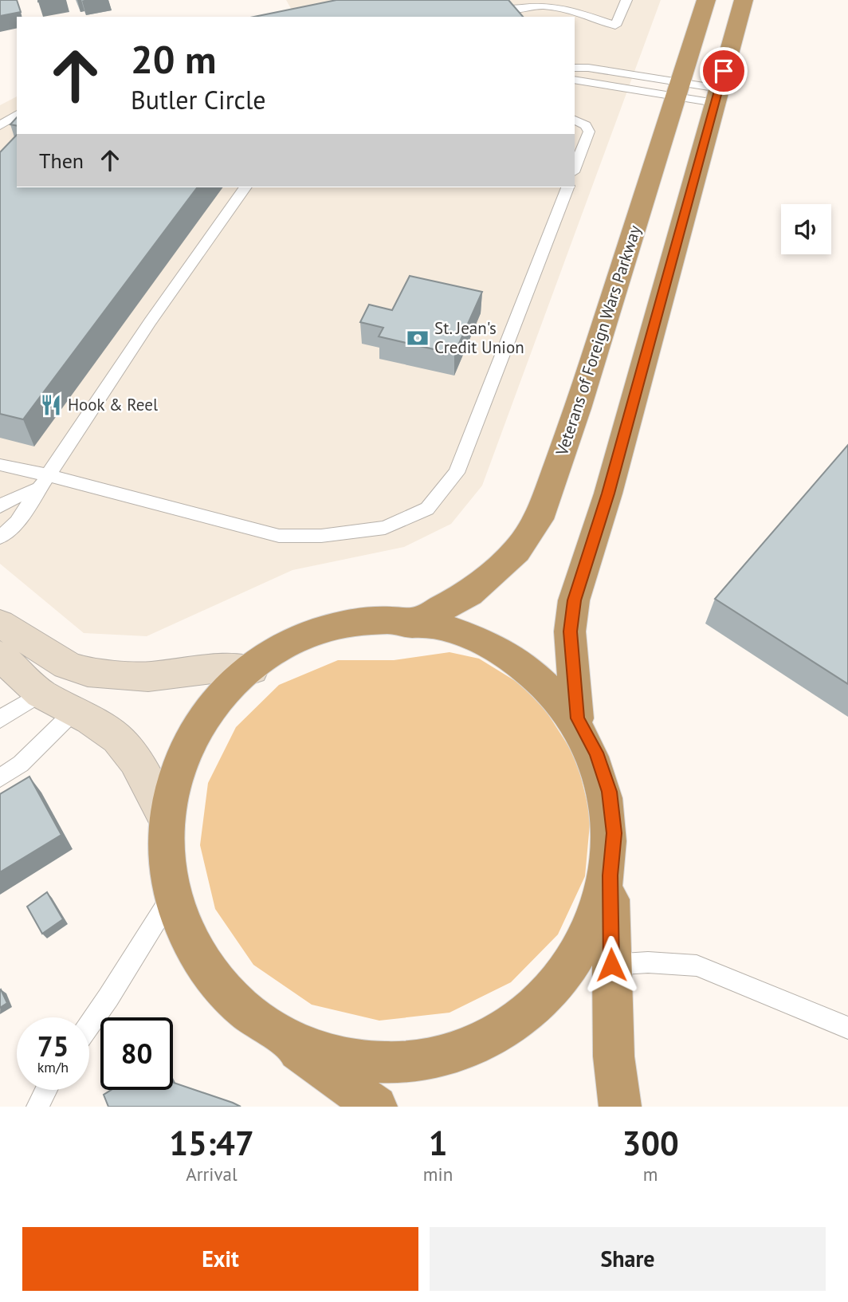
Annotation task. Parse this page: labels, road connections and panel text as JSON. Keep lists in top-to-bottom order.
{
  "streets": {
    "highway": ["Veterans of Foreign Wars Parkway"]
  },
  "places": {
    "bank": ["St. Jean's Credit Union"],
    "restaurant": ["Hook & Reel"]
  },
  "page": {
    "turn": ["20 m", "Butler Circle"],
    "then": "Then",
    "speed": "75 km/h",
    "limit": "80",
    "eta": [
      "15:47",
      "Arrival",
      "1",
      "min",
      "300",
      "m"
    ],
    "buttons": ["Exit", "Share"]
  }
}
